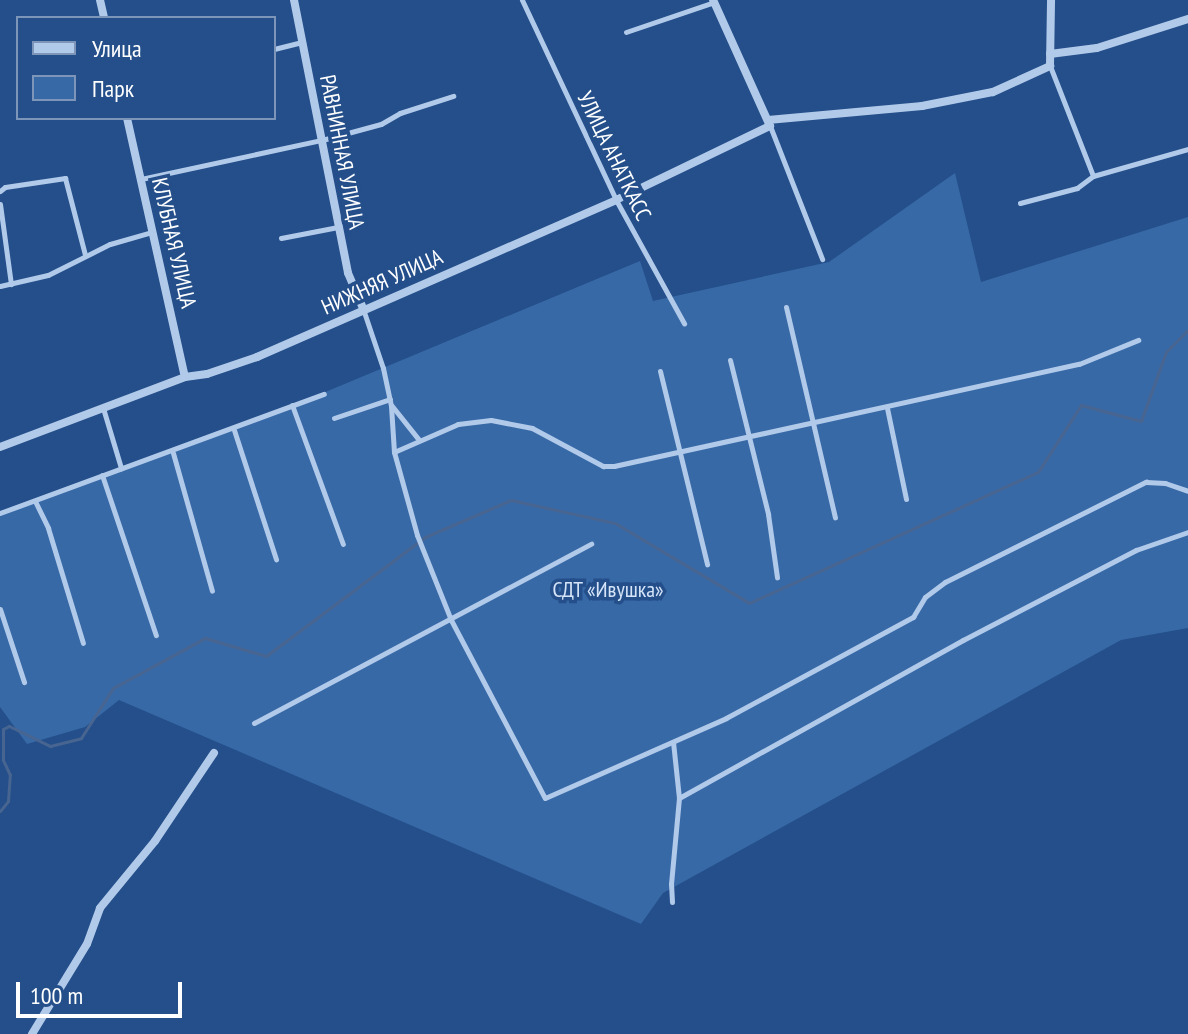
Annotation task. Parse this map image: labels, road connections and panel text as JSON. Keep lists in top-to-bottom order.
{
  "streets": {
    "street": ["РАВНИННАЯ УЛИЦА", "КЛУБНАЯ УЛИЦА", "НИЖНЯЯ УЛИЦА"],
    "lane": ["УЛИЦА АНАТКАСС"]
  },
  "crossings": [
    ["РАВНИННАЯ УЛИЦА", "НИЖНЯЯ УЛИЦА"],
    ["УЛИЦА АНАТКАСС", "НИЖНЯЯ УЛИЦА"],
    ["КЛУБНАЯ УЛИЦА", "НИЖНЯЯ УЛИЦА"]
  ],
  "parks": ["СДТ «Ивушка»"],
  "legend": ["Улица", "Парк"],
  "scale_bar": "100 m"
}
